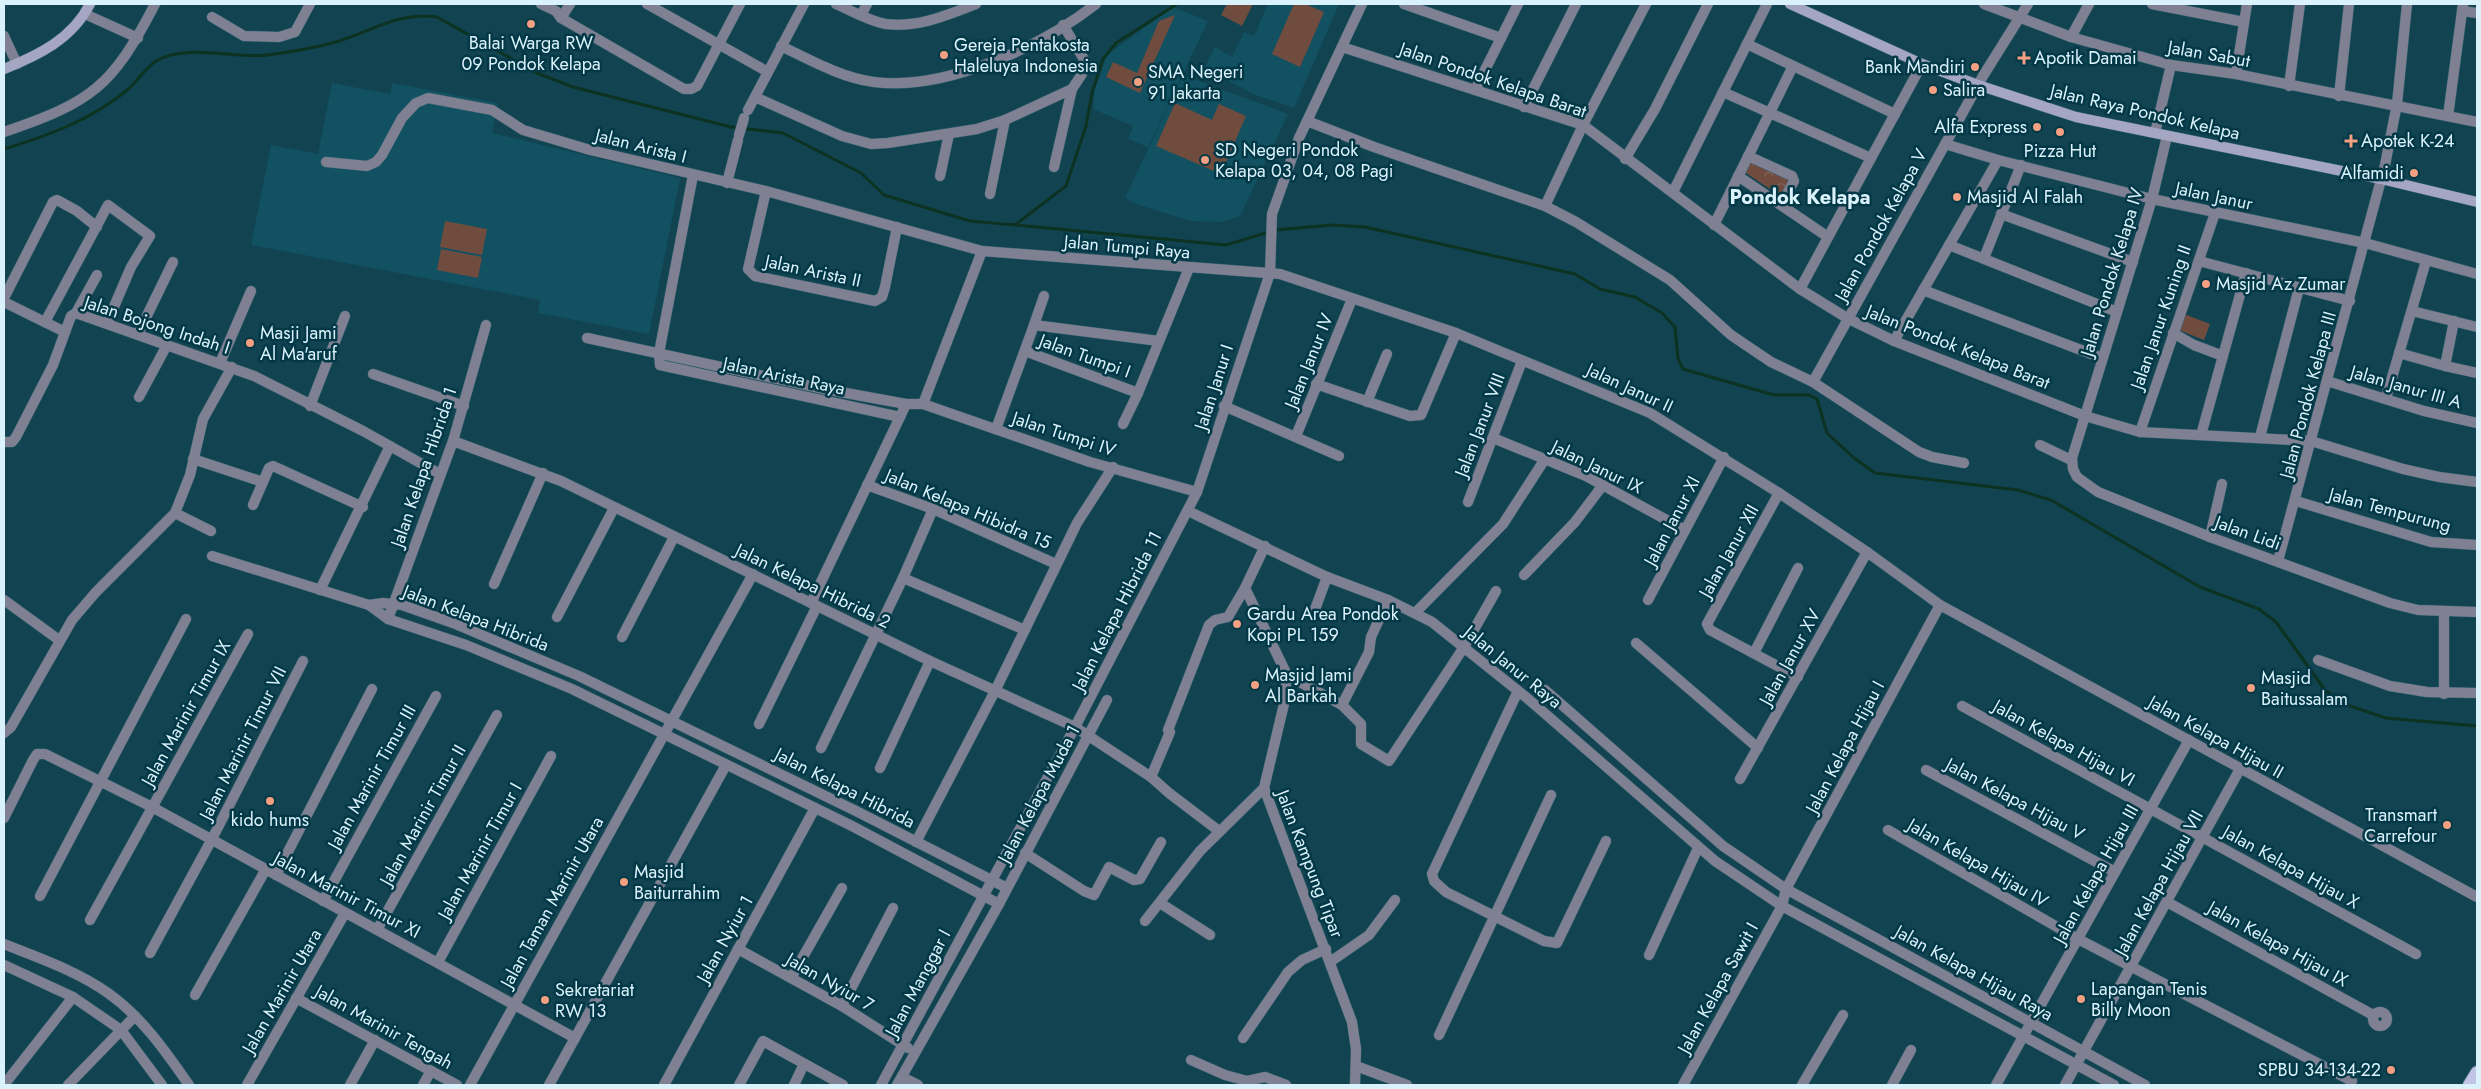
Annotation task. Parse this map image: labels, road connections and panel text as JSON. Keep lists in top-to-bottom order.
{
  "streets": {
    "street": [
      "Jalan Sabut",
      "Jalan Pondok Kelapa Barat",
      "Jalan Raya Pondok Kelapa",
      "Jalan Arista I",
      "Jalan Janur",
      "Jalan Pondok Kelapa V",
      "Jalan Tumpi Raya",
      "Jalan Arista II",
      "Jalan Pondok Kelapa IV",
      "Jalan Janur Kuning II",
      "Jalan Bojong Indah I",
      "Jalan Tumpi I",
      "Jalan Janur IV",
      "Jalan Arista Raya",
      "Jalan Janur I",
      "Jalan Janur III A",
      "Jalan Janur II",
      "Jalan Pondok Kelapa III",
      "Jalan Janur VIII",
      "Jalan Tumpi IV",
      "Jalan Kelapa Hibrida 1",
      "Jalan Janur IX",
      "Jalan Kelapa Hibidra 15",
      "Jalan Tempurung",
      "Jalan Janur XI",
      "Jalan Lidi",
      "Jalan Janur XII",
      "Jalan Kelapa Hibrida 2",
      "Jalan Kelapa Hibrida 11",
      "Jalan Kelapa Hibrida",
      "Jalan Janur XV",
      "Jalan Janur Raya",
      "Jalan Marinir Timur IX",
      "Jalan Kelapa Hijau II",
      "Jalan Marinir Timur VII",
      "Jalan Kelapa Hijau VI",
      "Jalan Kelapa Hijau I",
      "Jalan Marinir Timur III",
      "Jalan Kelapa Muda 1",
      "Jalan Kelapa Hijau V",
      "Jalan Marinir Timur II",
      "Jalan Marinir Timur I",
      "Jalan Kelapa Hijau IV",
      "Jalan Kampung Tipar",
      "Jalan Kelapa Hijau X",
      "Jalan Kelapa Hijau III",
      "Jalan Kelapa Hijau VII",
      "Jalan Marinir Timur XI",
      "Jalan Taman Marinir Utara",
      "Jalan Nyiur 1",
      "Jalan Kelapa Hijau IX",
      "Jalan Kelapa Hijau Raya",
      "Jalan Nyiur 7",
      "Jalan Manggar I",
      "Jalan Kelapa Sawit I",
      "Jalan Marinir Utara",
      "Jalan Marinir Tengah"
    ]
  },
  "crossings": [
    ["Jalan Sabut", "Jalan Pondok Kelapa V"],
    ["Jalan Sabut", "Jalan Pondok Kelapa III"],
    ["Jalan Pondok Kelapa Barat", "Jalan Pondok Kelapa V"],
    ["Jalan Pondok Kelapa Barat", "Jalan Pondok Kelapa IV"],
    ["Jalan Pondok Kelapa Barat", "Jalan Janur Kuning II"],
    ["Jalan Pondok Kelapa Barat", "Jalan Pondok Kelapa III"],
    ["Jalan Raya Pondok Kelapa", "Jalan Pondok Kelapa V"],
    ["Jalan Raya Pondok Kelapa", "Jalan Pondok Kelapa IV"],
    ["Jalan Raya Pondok Kelapa", "Jalan Pondok Kelapa III"],
    ["Jalan Arista I", "Jalan Tumpi Raya"],
    ["Jalan Arista I", "Jalan Arista II"],
    ["Jalan Janur", "Jalan Pondok Kelapa V"],
    ["Jalan Janur", "Jalan Pondok Kelapa IV"],
    ["Jalan Janur", "Jalan Janur Kuning II"],
    ["Jalan Janur", "Jalan Pondok Kelapa III"],
    ["Jalan Tumpi Raya", "Jalan Tumpi I"],
    ["Jalan Tumpi Raya", "Jalan Janur I"],
    ["Jalan Tumpi Raya", "Jalan Janur II"],
    ["Jalan Bojong Indah I", "Jalan Kelapa Hibrida 1"],
    ["Jalan Tumpi I", "Jalan Tumpi IV"],
    ["Jalan Janur IV", "Jalan Janur II"],
    ["Jalan Arista Raya", "Jalan Tumpi IV"],
    ["Jalan Janur I", "Jalan Janur II"],
    ["Jalan Janur I", "Jalan Tumpi IV"],
    ["Jalan Janur I", "Jalan Kelapa Hibrida 11"],
    ["Jalan Janur I", "Jalan Janur Raya"],
    ["Jalan Janur III A", "Jalan Pondok Kelapa III"],
    ["Jalan Janur II", "Jalan Janur VIII"],
    ["Jalan Janur II", "Jalan Janur XI"],
    ["Jalan Janur II", "Jalan Janur XII"],
    ["Jalan Janur II", "Jalan Janur XV"],
    ["Jalan Janur II", "Jalan Kelapa Hijau II"],
    ["Jalan Janur II", "Jalan Kelapa Hijau I"],
    ["Jalan Pondok Kelapa III", "Jalan Tempurung"],
    ["Jalan Pondok Kelapa III", "Jalan Lidi"],
    ["Jalan Janur VIII", "Jalan Janur IX"],
    ["Jalan Kelapa Hibrida 1", "Jalan Kelapa Hibrida 2"],
    ["Jalan Kelapa Hibrida 1", "Jalan Kelapa Hibrida"],
    ["Jalan Janur IX", "Jalan Janur XI"],
    ["Jalan Kelapa Hibrida 2", "Jalan Kelapa Hibrida 11"],
    ["Jalan Kelapa Hibrida 2", "Jalan Kelapa Muda 1"],
    ["Jalan Kelapa Hibrida 2", "Jalan Taman Marinir Utara"],
    ["Jalan Kelapa Hibrida 11", "Jalan Janur Raya"],
    ["Jalan Kelapa Hibrida 11", "Jalan Kelapa Muda 1"],
    ["Jalan Kelapa Hibrida", "Jalan Kelapa Muda 1"],
    ["Jalan Kelapa Hibrida", "Jalan Taman Marinir Utara"],
    ["Jalan Kelapa Hibrida", "Jalan Nyiur 1"],
    ["Jalan Kelapa Hibrida", "Jalan Manggar I"],
    ["Jalan Janur Raya", "Jalan Kelapa Hijau I"],
    ["Jalan Janur Raya", "Jalan Kelapa Hijau Raya"],
    ["Jalan Janur Raya", "Jalan Kelapa Sawit I"],
    ["Jalan Marinir Timur IX", "Jalan Marinir Timur XI"],
    ["Jalan Kelapa Hijau II", "Jalan Kelapa Hijau I"],
    ["Jalan Kelapa Hijau II", "Jalan Kelapa Hijau III"],
    ["Jalan Kelapa Hijau II", "Jalan Kelapa Hijau VII"],
    ["Jalan Marinir Timur VII", "Jalan Marinir Timur XI"],
    ["Jalan Kelapa Hijau VI", "Jalan Kelapa Hijau X"],
    ["Jalan Kelapa Hijau VI", "Jalan Kelapa Hijau III"],
    ["Jalan Kelapa Hijau I", "Jalan Kelapa Hijau Raya"],
    ["Jalan Kelapa Hijau I", "Jalan Kelapa Sawit I"],
    ["Jalan Marinir Timur III", "Jalan Marinir Timur XI"],
    ["Jalan Kelapa Muda 1", "Jalan Manggar I"],
    ["Jalan Kelapa Hijau V", "Jalan Kelapa Hijau III"],
    ["Jalan Marinir Timur II", "Jalan Marinir Timur XI"],
    ["Jalan Marinir Timur I", "Jalan Marinir Timur XI"],
    ["Jalan Kelapa Hijau IV", "Jalan Kelapa Hijau III"],
    ["Jalan Kelapa Hijau IV", "Jalan Kelapa Hijau VII"],
    ["Jalan Kelapa Hijau X", "Jalan Kelapa Hijau III"],
    ["Jalan Kelapa Hijau X", "Jalan Kelapa Hijau VII"],
    ["Jalan Kelapa Hijau III", "Jalan Kelapa Hijau Raya"],
    ["Jalan Kelapa Hijau VII", "Jalan Kelapa Hijau IX"],
    ["Jalan Kelapa Hijau VII", "Jalan Kelapa Hijau Raya"],
    ["Jalan Marinir Timur XI", "Jalan Taman Marinir Utara"],
    ["Jalan Marinir Timur XI", "Jalan Marinir Utara"],
    ["Jalan Nyiur 1", "Jalan Nyiur 7"],
    ["Jalan Kelapa Hijau Raya", "Jalan Kelapa Sawit I"],
    ["Jalan Nyiur 7", "Jalan Manggar I"],
    ["Jalan Marinir Utara", "Jalan Marinir Tengah"]
  ],
  "districts": ["Pondok Kelapa"],
  "places": {
    "other": [
      "Balai Warga RW 09 Pondok Kelapa",
      "Gereja Pentakosta Haleluya Indonesia",
      "Bank Mandiri",
      "SMA Negeri 91 Jakarta",
      "Salira",
      "Alfa Express",
      "Pizza Hut",
      "SD Negeri Pondok Kelapa 03, 04, 08 Pagi",
      "Alfamidi",
      "Masjid Al Falah",
      "Masjid Az Zumar",
      "Masji Jami Al Ma'aruf",
      "Gardu Area Pondok Kopi PL 159",
      "Masjid Jami Al Barkah",
      "Masjid Baitussalam",
      "kido hums",
      "Transmart Carrefour",
      "Masjid Baiturrahim",
      "Lapangan Tenis Billy Moon",
      "Sekretariat RW 13",
      "SPBU 34-134-22"
    ],
    "health": ["Apotik Damai", "Apotek K-24"]
  }
}
